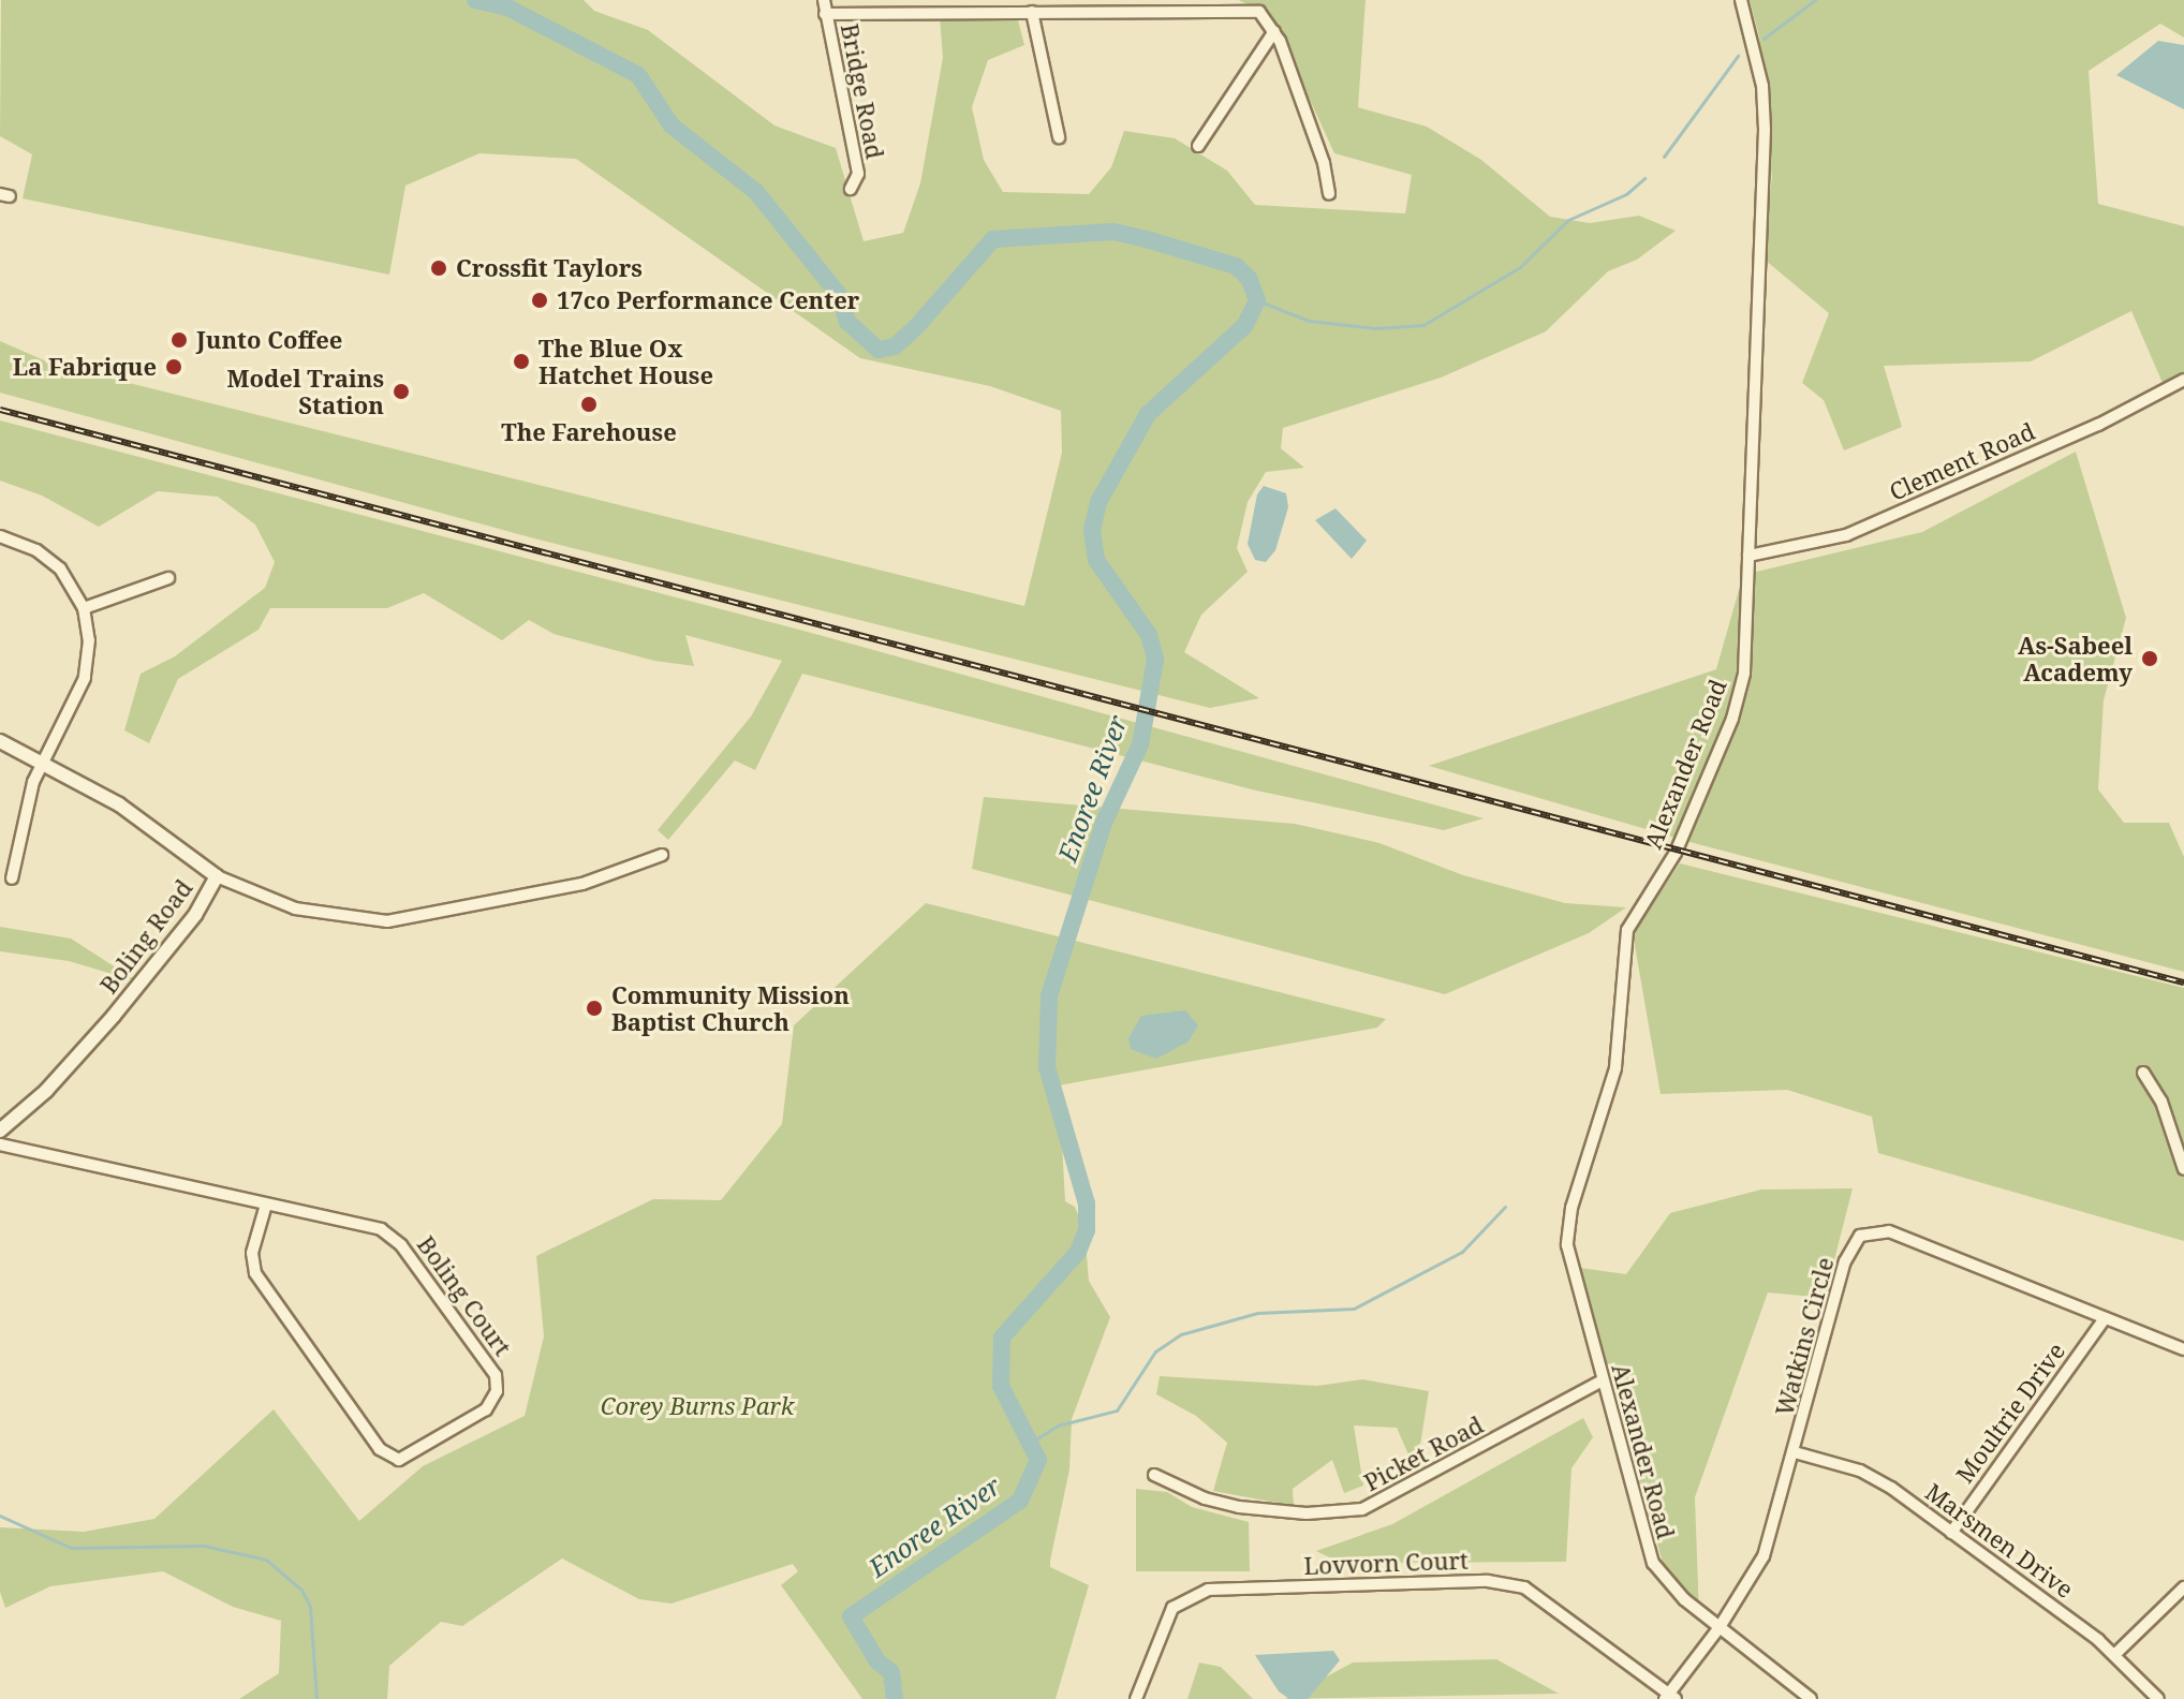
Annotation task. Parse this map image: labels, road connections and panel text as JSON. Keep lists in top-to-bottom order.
{
  "streets": {
    "street": [
      "Bridge Road",
      "Clement Road",
      "Alexander Road",
      "Boling Road",
      "Boling Court",
      "Watkins Circle",
      "Moultrie Drive",
      "Picket Road",
      "Marsmen Drive",
      "Lovvorn Court"
    ]
  },
  "crossings": [
    ["Clement Road", "Alexander Road"],
    ["Alexander Road", "Watkins Circle"],
    ["Alexander Road", "Picket Road"],
    ["Watkins Circle", "Moultrie Drive"],
    ["Watkins Circle", "Marsmen Drive"],
    ["Watkins Circle", "Lovvorn Court"],
    ["Moultrie Drive", "Marsmen Drive"]
  ],
  "water": ["Enoree River"],
  "parks": ["Corey Burns Park"],
  "places": [
    "Crossfit Taylors",
    "17co Performance Center",
    "Junto Coffee",
    "The Blue Ox Hatchet House",
    "La Fabrique",
    "Model Trains Station",
    "The Farehouse",
    "As-Sabeel Academy",
    "Community Mission Baptist Church"
  ]
}
